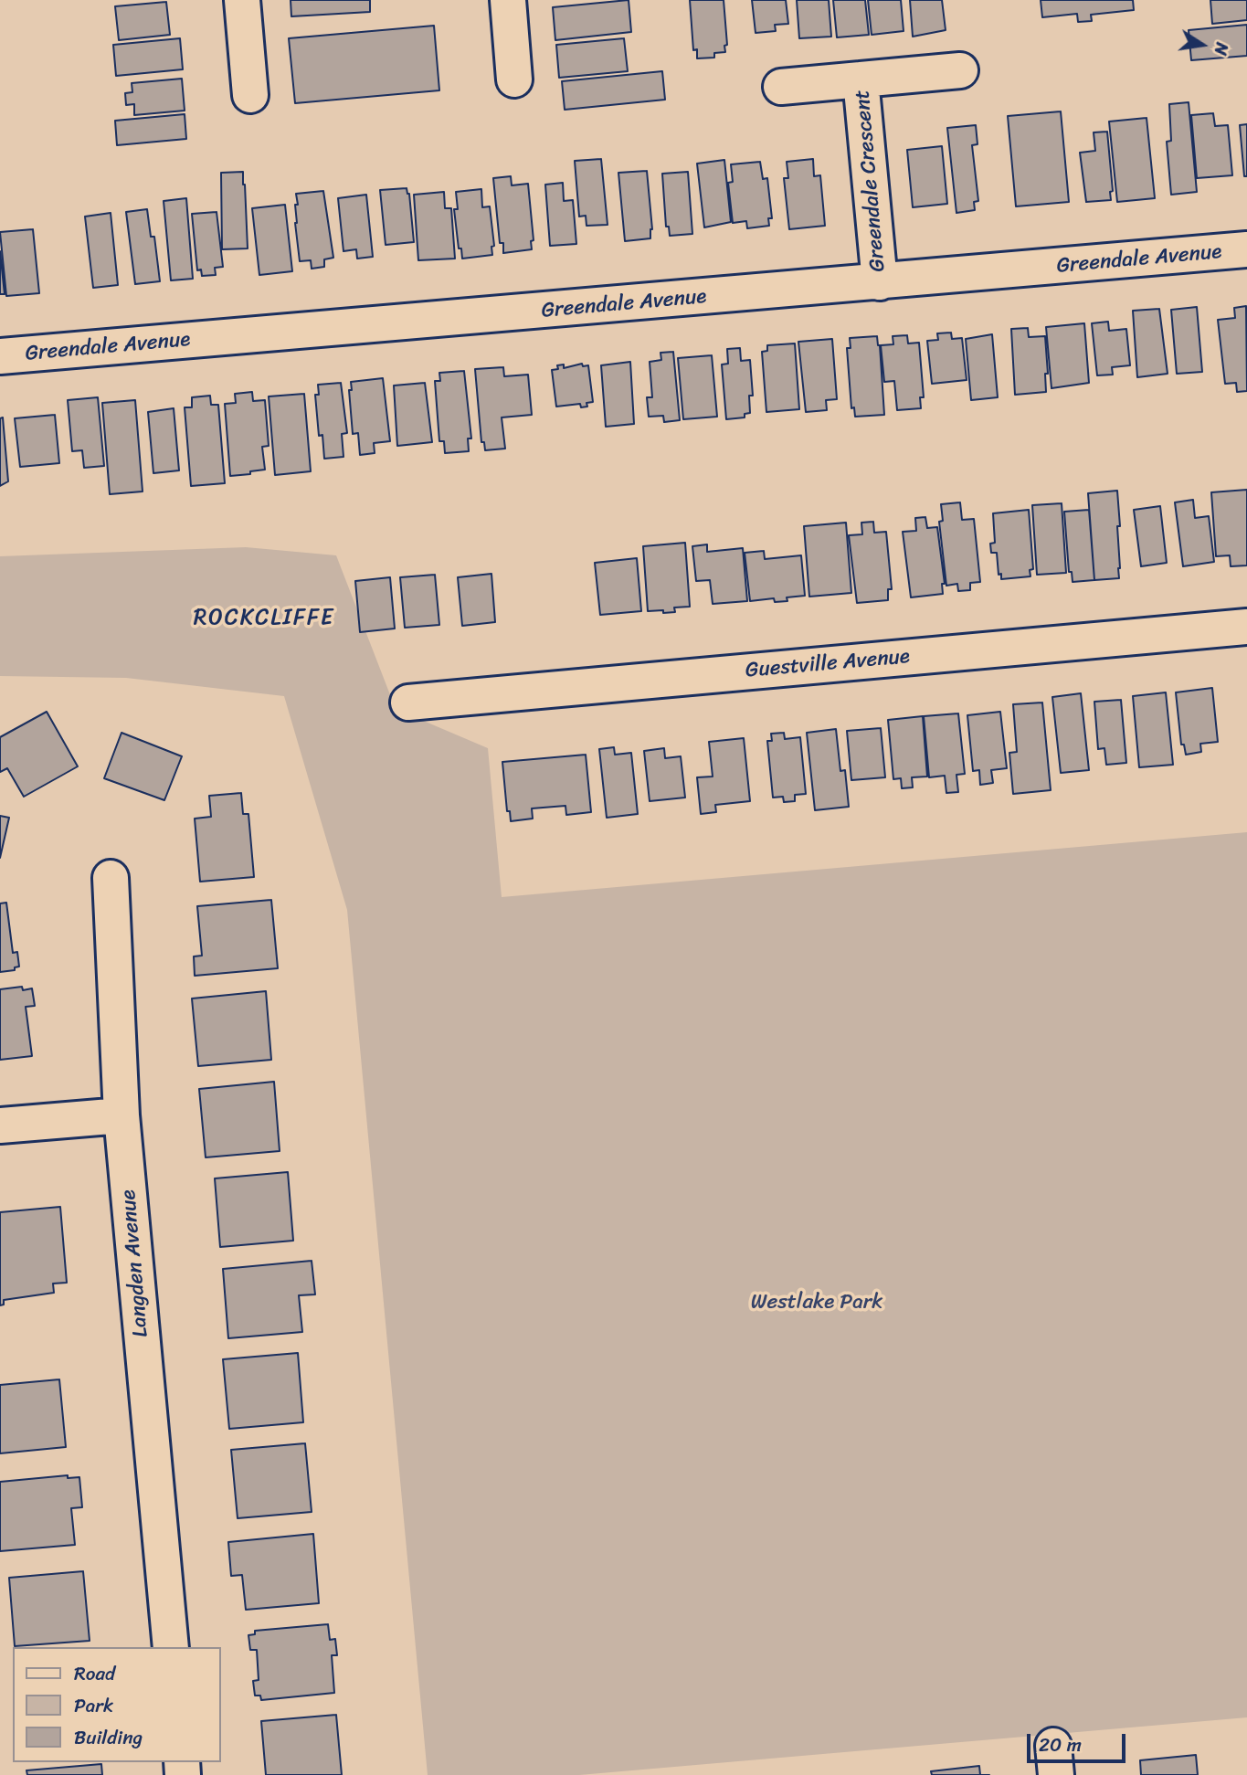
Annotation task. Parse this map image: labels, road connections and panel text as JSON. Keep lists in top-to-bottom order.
{
  "streets": {
    "street": [
      "Greendale Crescent",
      "Greendale Avenue",
      "Guestville Avenue",
      "Langden Avenue"
    ]
  },
  "crossings": [
    ["Greendale Crescent", "Greendale Avenue"]
  ],
  "districts": ["ROCKCLIFFE"],
  "parks": ["Westlake Park"],
  "legend": ["Road", "Park", "Building"],
  "scale_bar": "20 m",
  "north": "right"
}
